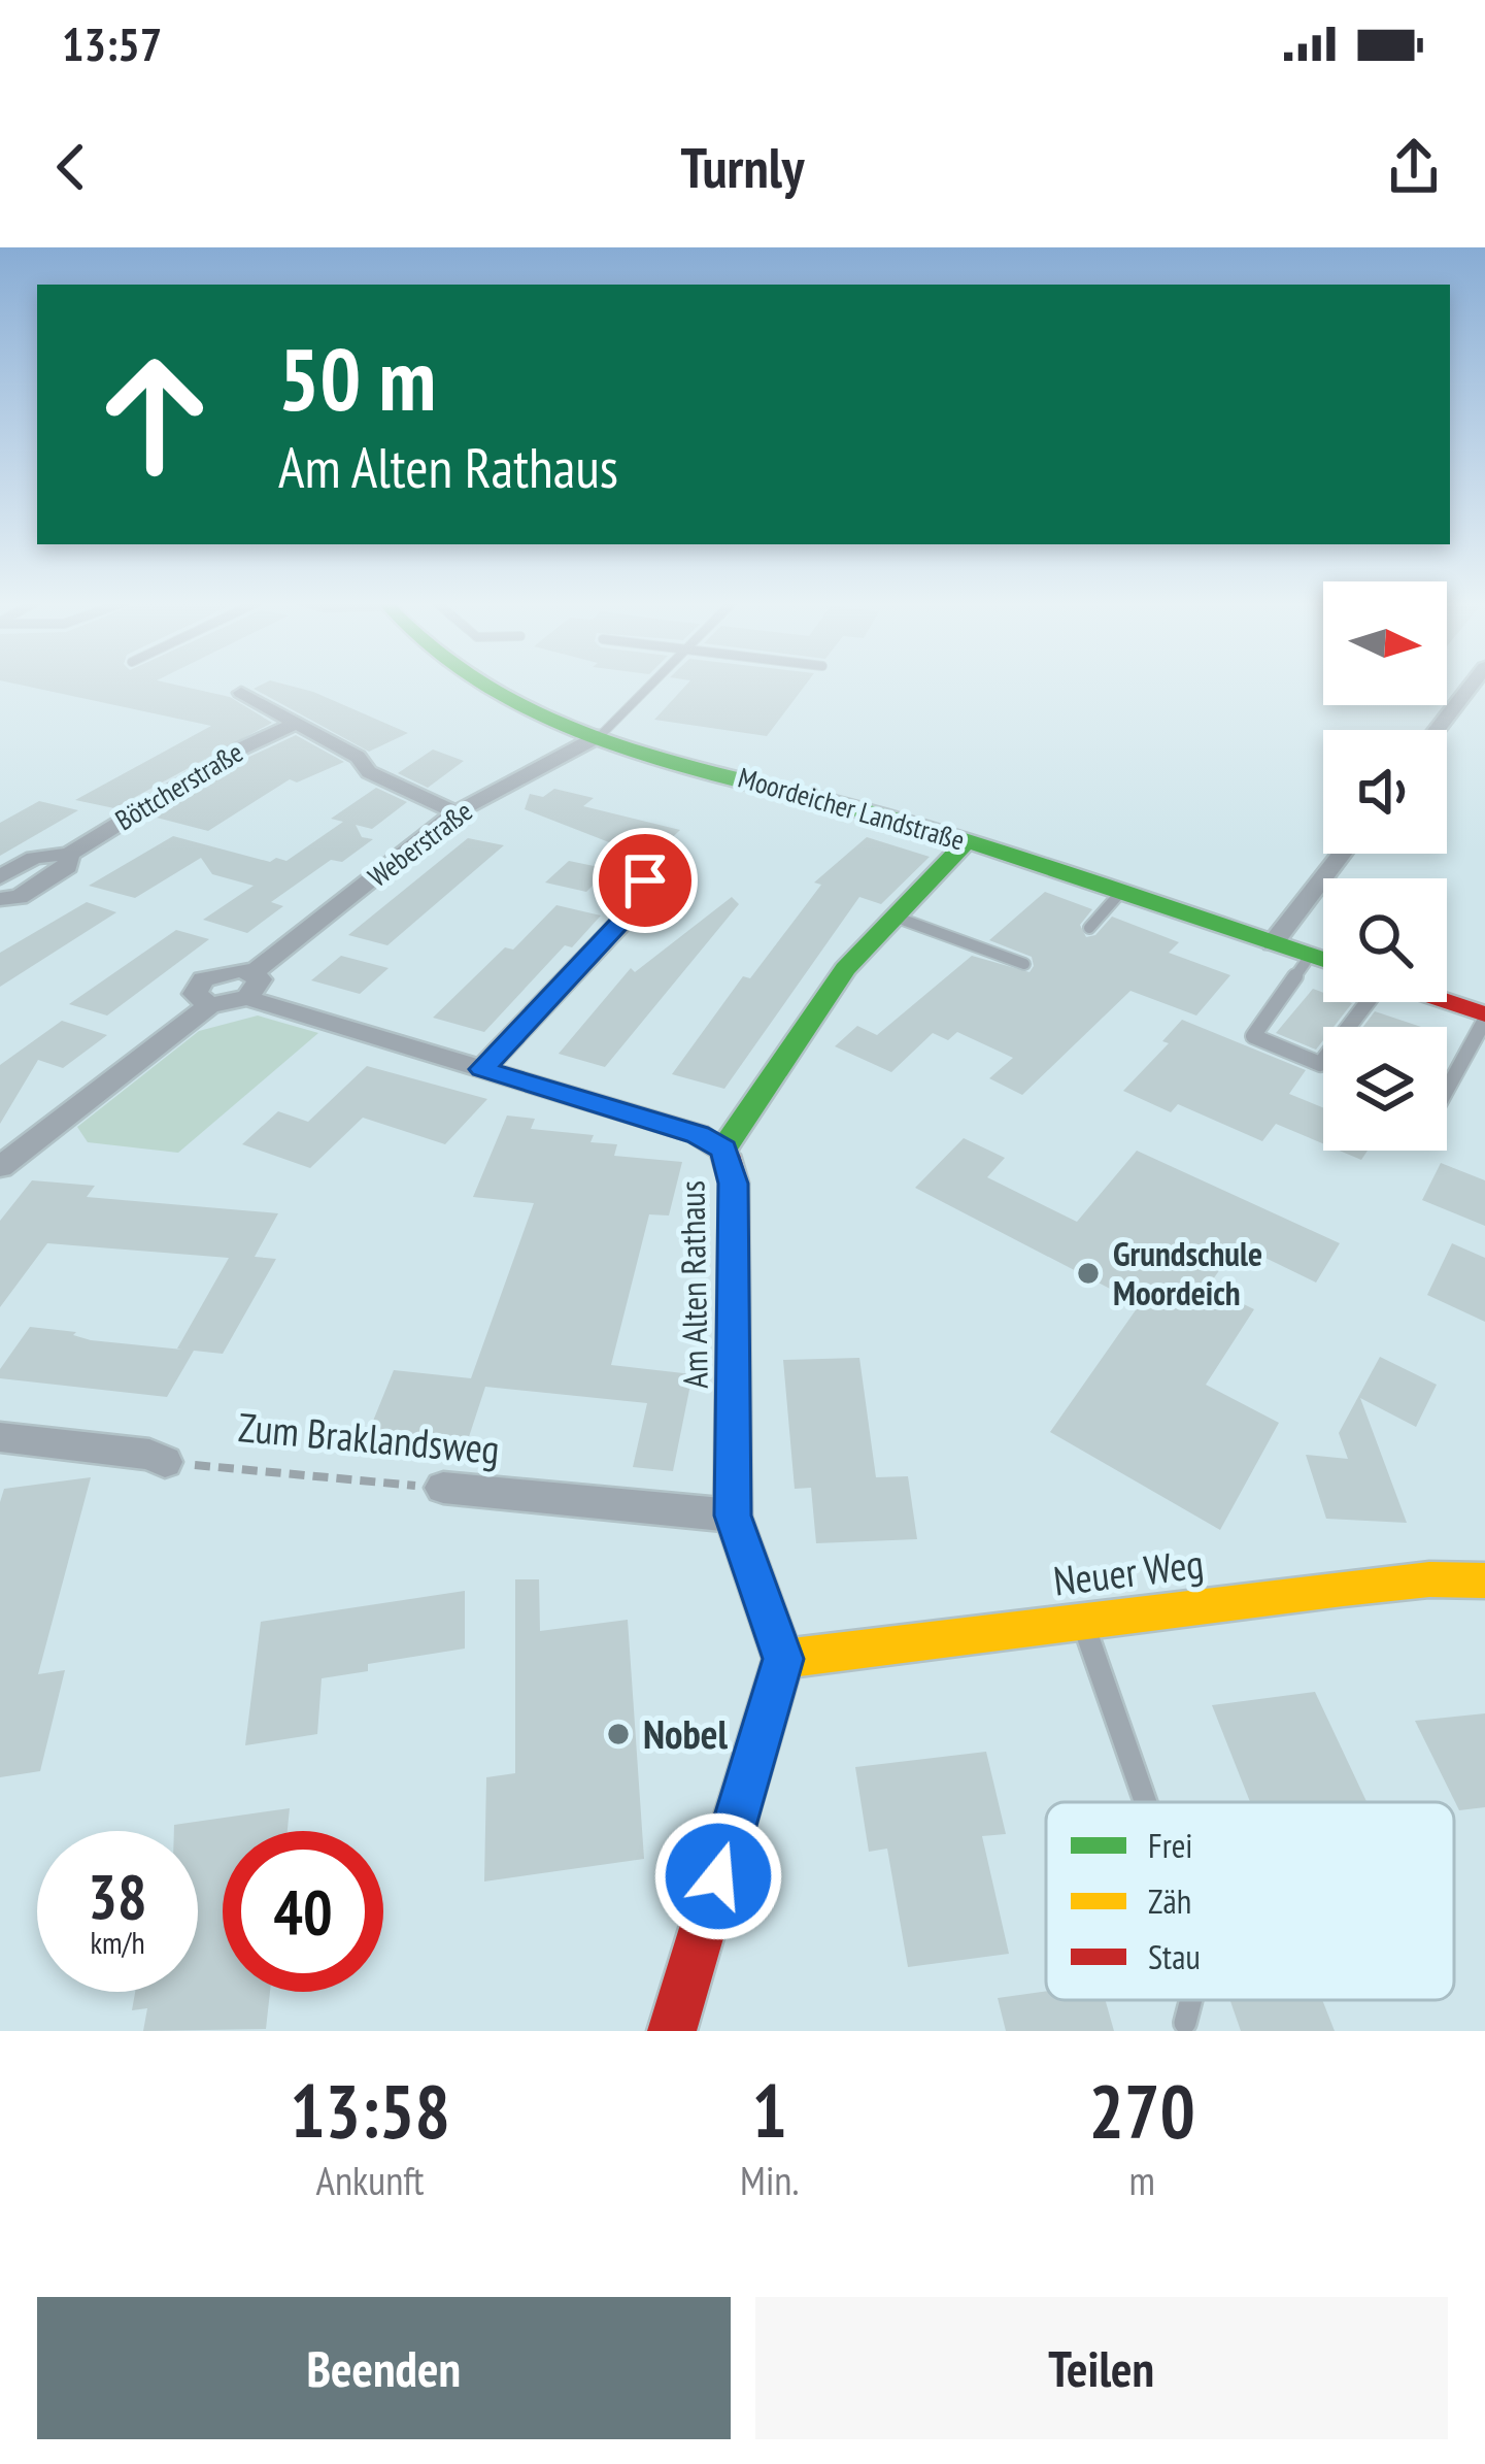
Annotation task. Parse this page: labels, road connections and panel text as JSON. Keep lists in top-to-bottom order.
{
  "streets": {
    "main road": ["Moordeicher Landstraße", "Am Alten Rathaus", "Neuer Weg"],
    "street": ["Böttcherstraße", "Weberstraße", "Zum Braklandsweg"]
  },
  "crossings": [
    ["Böttcherstraße", "Weberstraße"],
    ["Moordeicher Landstraße", "Weberstraße"],
    ["Moordeicher Landstraße", "Am Alten Rathaus"],
    ["Am Alten Rathaus", "Zum Braklandsweg"]
  ],
  "places": ["Grundschule Moordeich", "Nobel"],
  "legend": ["Frei", "Zäh", "Stau"],
  "north": "right",
  "page": {
    "status": "13:57",
    "header": "Turnly",
    "turn": ["50 m", "Am Alten Rathaus"],
    "speed": "38 km/h",
    "limit": "40",
    "eta": [
      "13:58",
      "Ankunft",
      "1",
      "Min.",
      "270",
      "m"
    ],
    "buttons": ["Beenden", "Teilen"]
  }
}
